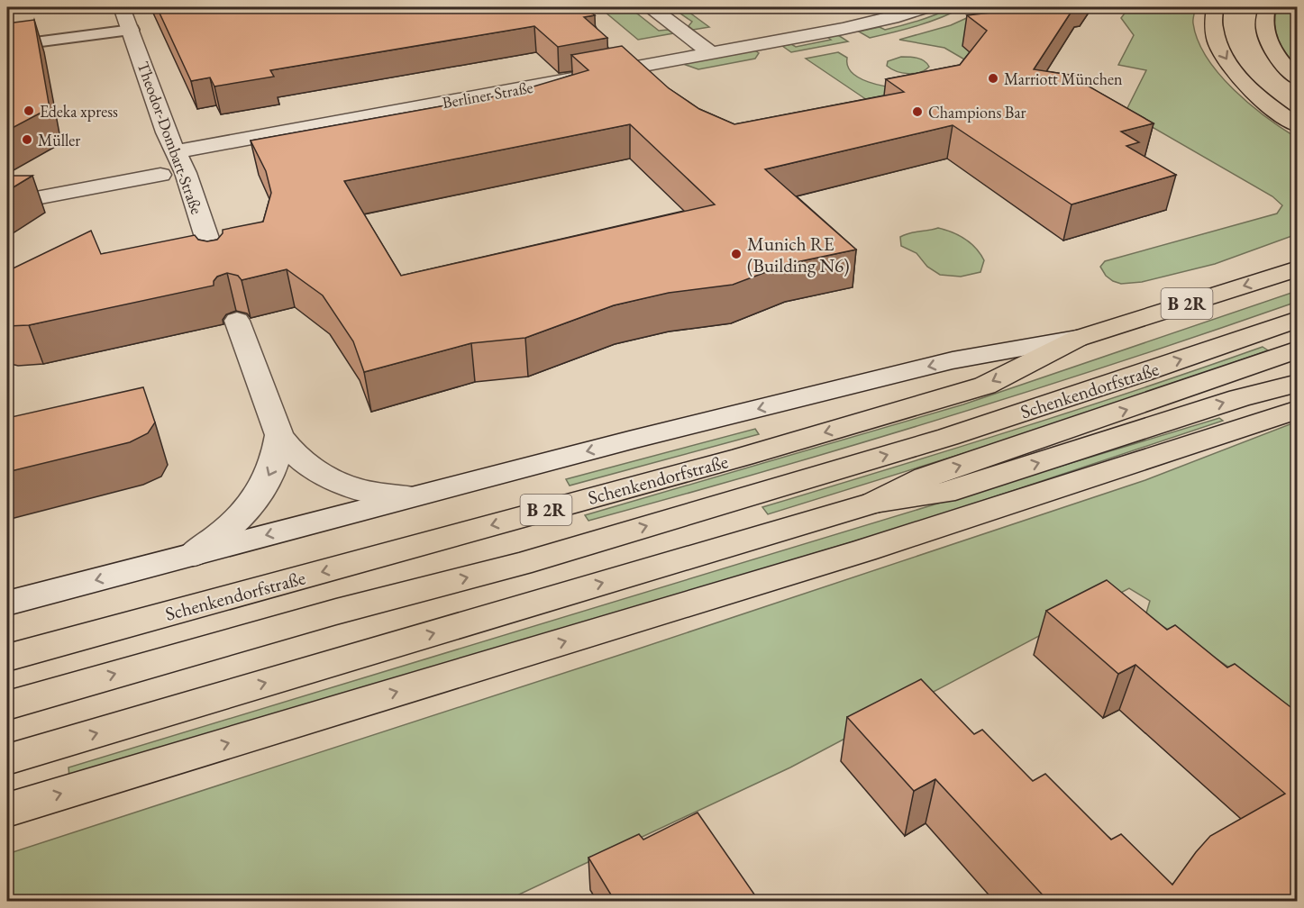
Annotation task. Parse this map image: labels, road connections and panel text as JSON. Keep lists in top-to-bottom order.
{
  "streets": {
    "highway": ["B 2R", "Schenkendorfstraße"],
    "street": ["Berliner Straße", "Theodor-Dombart-Straße"]
  },
  "crossings": [
    ["Berliner Straße", "Theodor-Dombart-Straße"]
  ],
  "places": [
    "Marriott München",
    "Edeka xpress",
    "Champions Bar",
    "Müller",
    "Munich RE (Building N6)"
  ]
}
